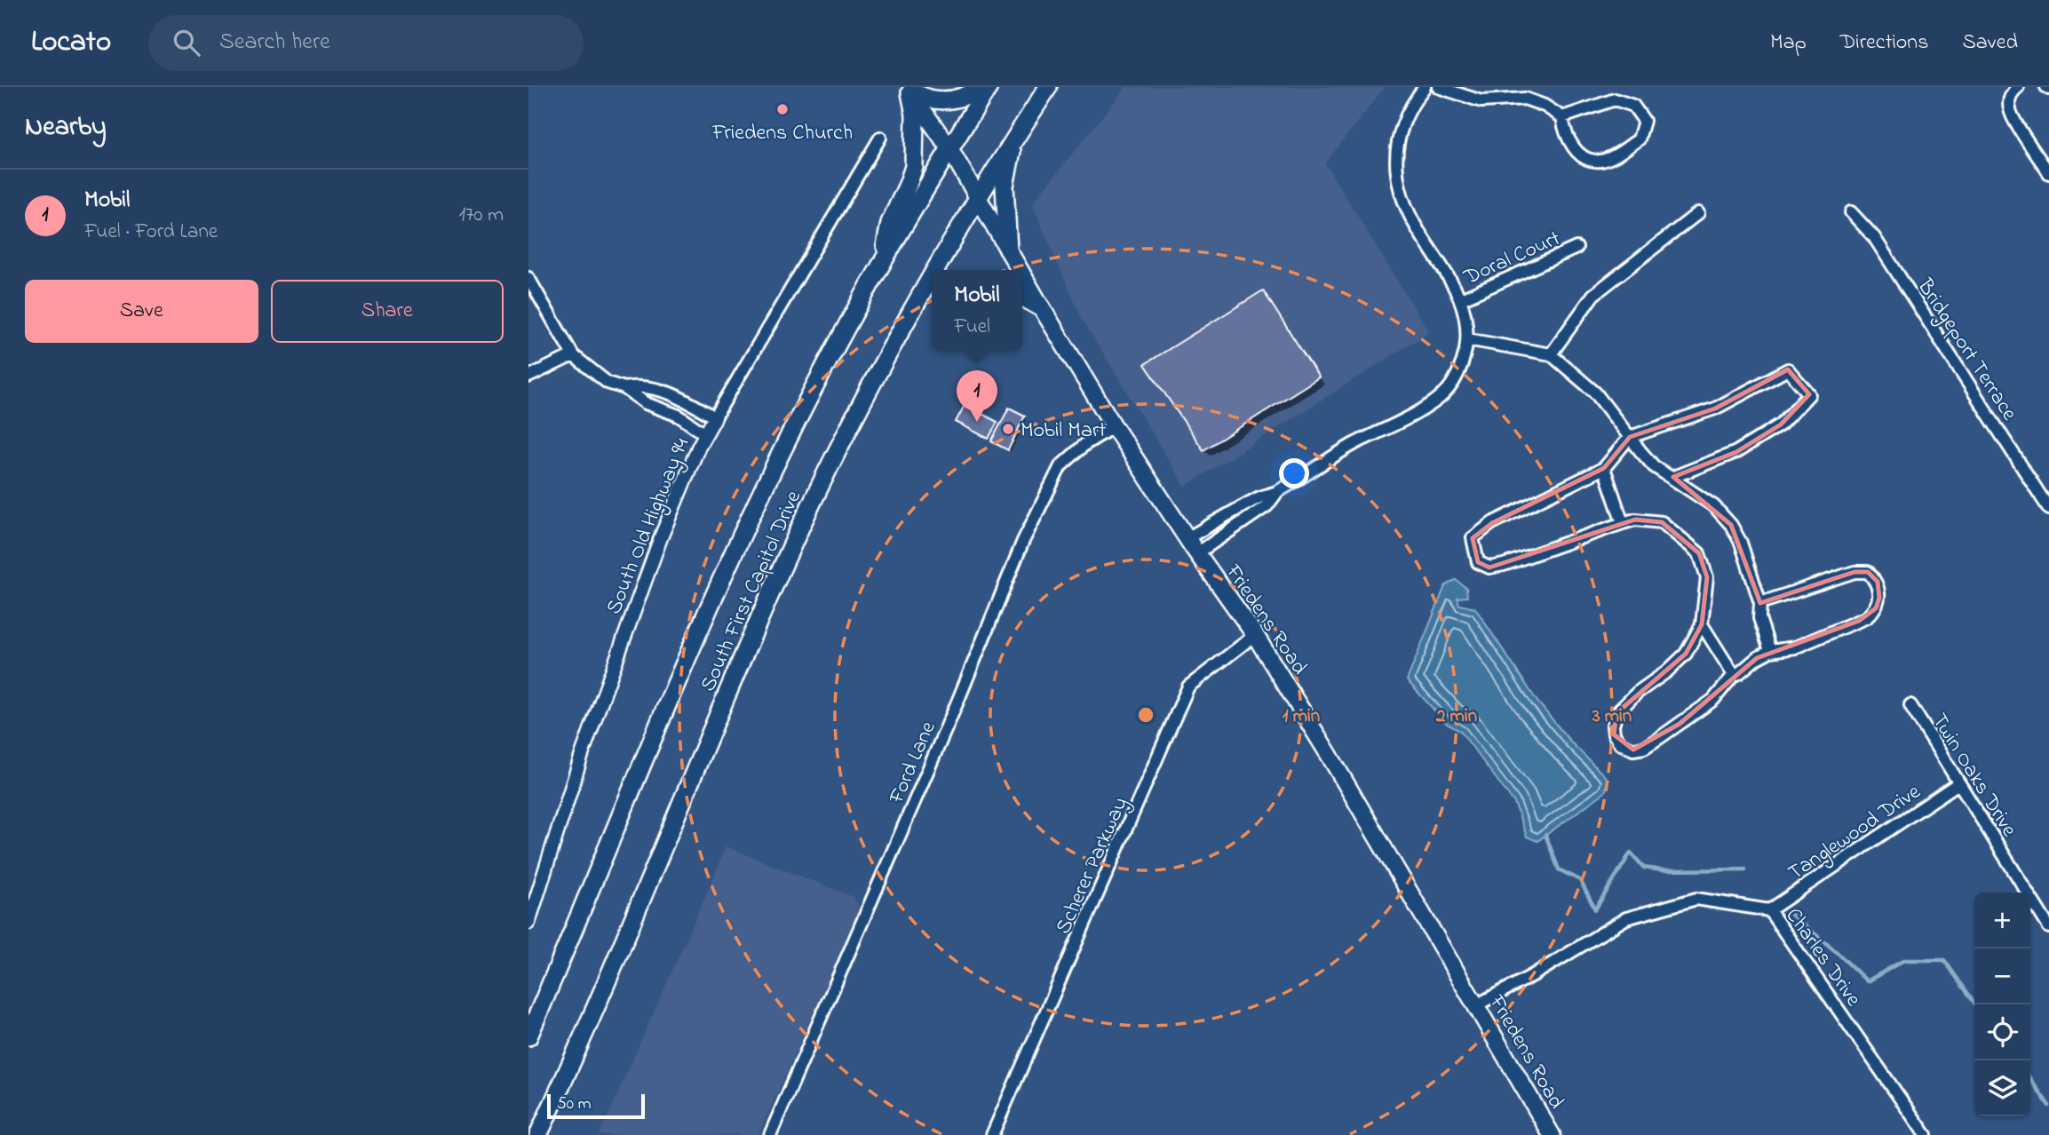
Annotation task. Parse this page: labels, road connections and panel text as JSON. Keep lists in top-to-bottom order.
{
  "streets": {
    "highway": ["South First Capitol Drive"],
    "main road": ["Friedens Road"],
    "street": [
      "Doral Court",
      "Bridgeport Terrace",
      "South Old Highway 94",
      "Ford Lane",
      "Twin Oaks Drive",
      "Tanglewood Drive",
      "Scherer Parkway",
      "Charles Drive"
    ]
  },
  "crossings": [
    ["South First Capitol Drive", "Friedens Road"],
    ["Friedens Road", "Ford Lane"],
    ["Friedens Road", "Scherer Parkway"],
    ["Friedens Road", "Charles Drive"],
    ["Twin Oaks Drive", "Tanglewood Drive"],
    ["Tanglewood Drive", "Charles Drive"]
  ],
  "places": ["Friedens Church", "Mobil Mart"],
  "scale_bar": "50 m",
  "page": {
    "header": "Locato",
    "search": "Search here",
    "nav": ["Map", "Directions", "Saved"],
    "heading": "Nearby",
    "list": [
      {
        "mark": "1",
        "name": "Mobil",
        "note": "Fuel · Ford Lane",
        "value": "170 m"
      }
    ],
    "buttons": ["Save", "Share"],
    "popup": ["Mobil", "Fuel"],
    "pins": "1",
    "map_buttons": ["+", "−"],
    "scale": "50 m"
  },
  "rings": ["1 min", "2 min", "3 min"]
}
